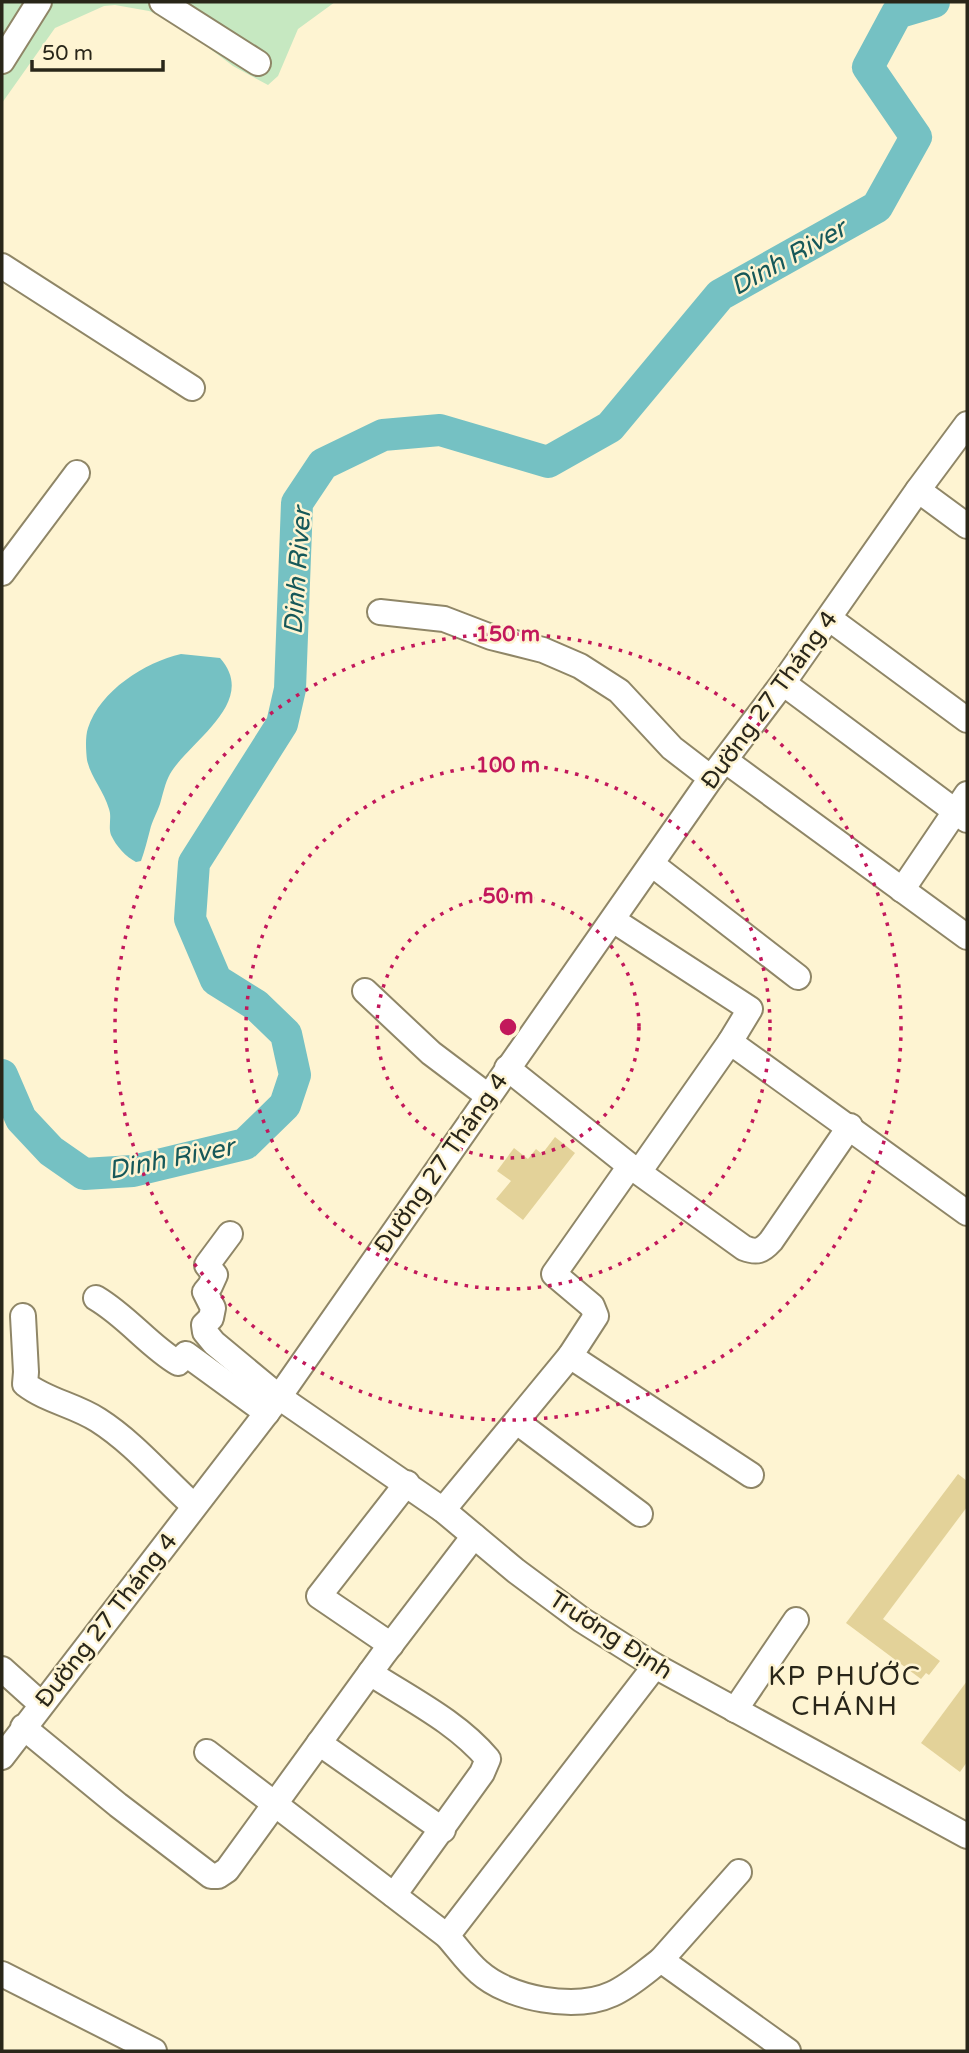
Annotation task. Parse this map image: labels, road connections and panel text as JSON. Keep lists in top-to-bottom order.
{
  "streets": {
    "street": ["Đường 27 Tháng 4", "Trương Định"]
  },
  "crossings": [
    ["Đường 27 Tháng 4", "Trương Định"]
  ],
  "districts": ["KP PHƯỚC CHÁNH"],
  "water": ["Dinh River"],
  "scale_bar": "50 m",
  "rings": ["150 m", "100 m", "50 m"]
}
